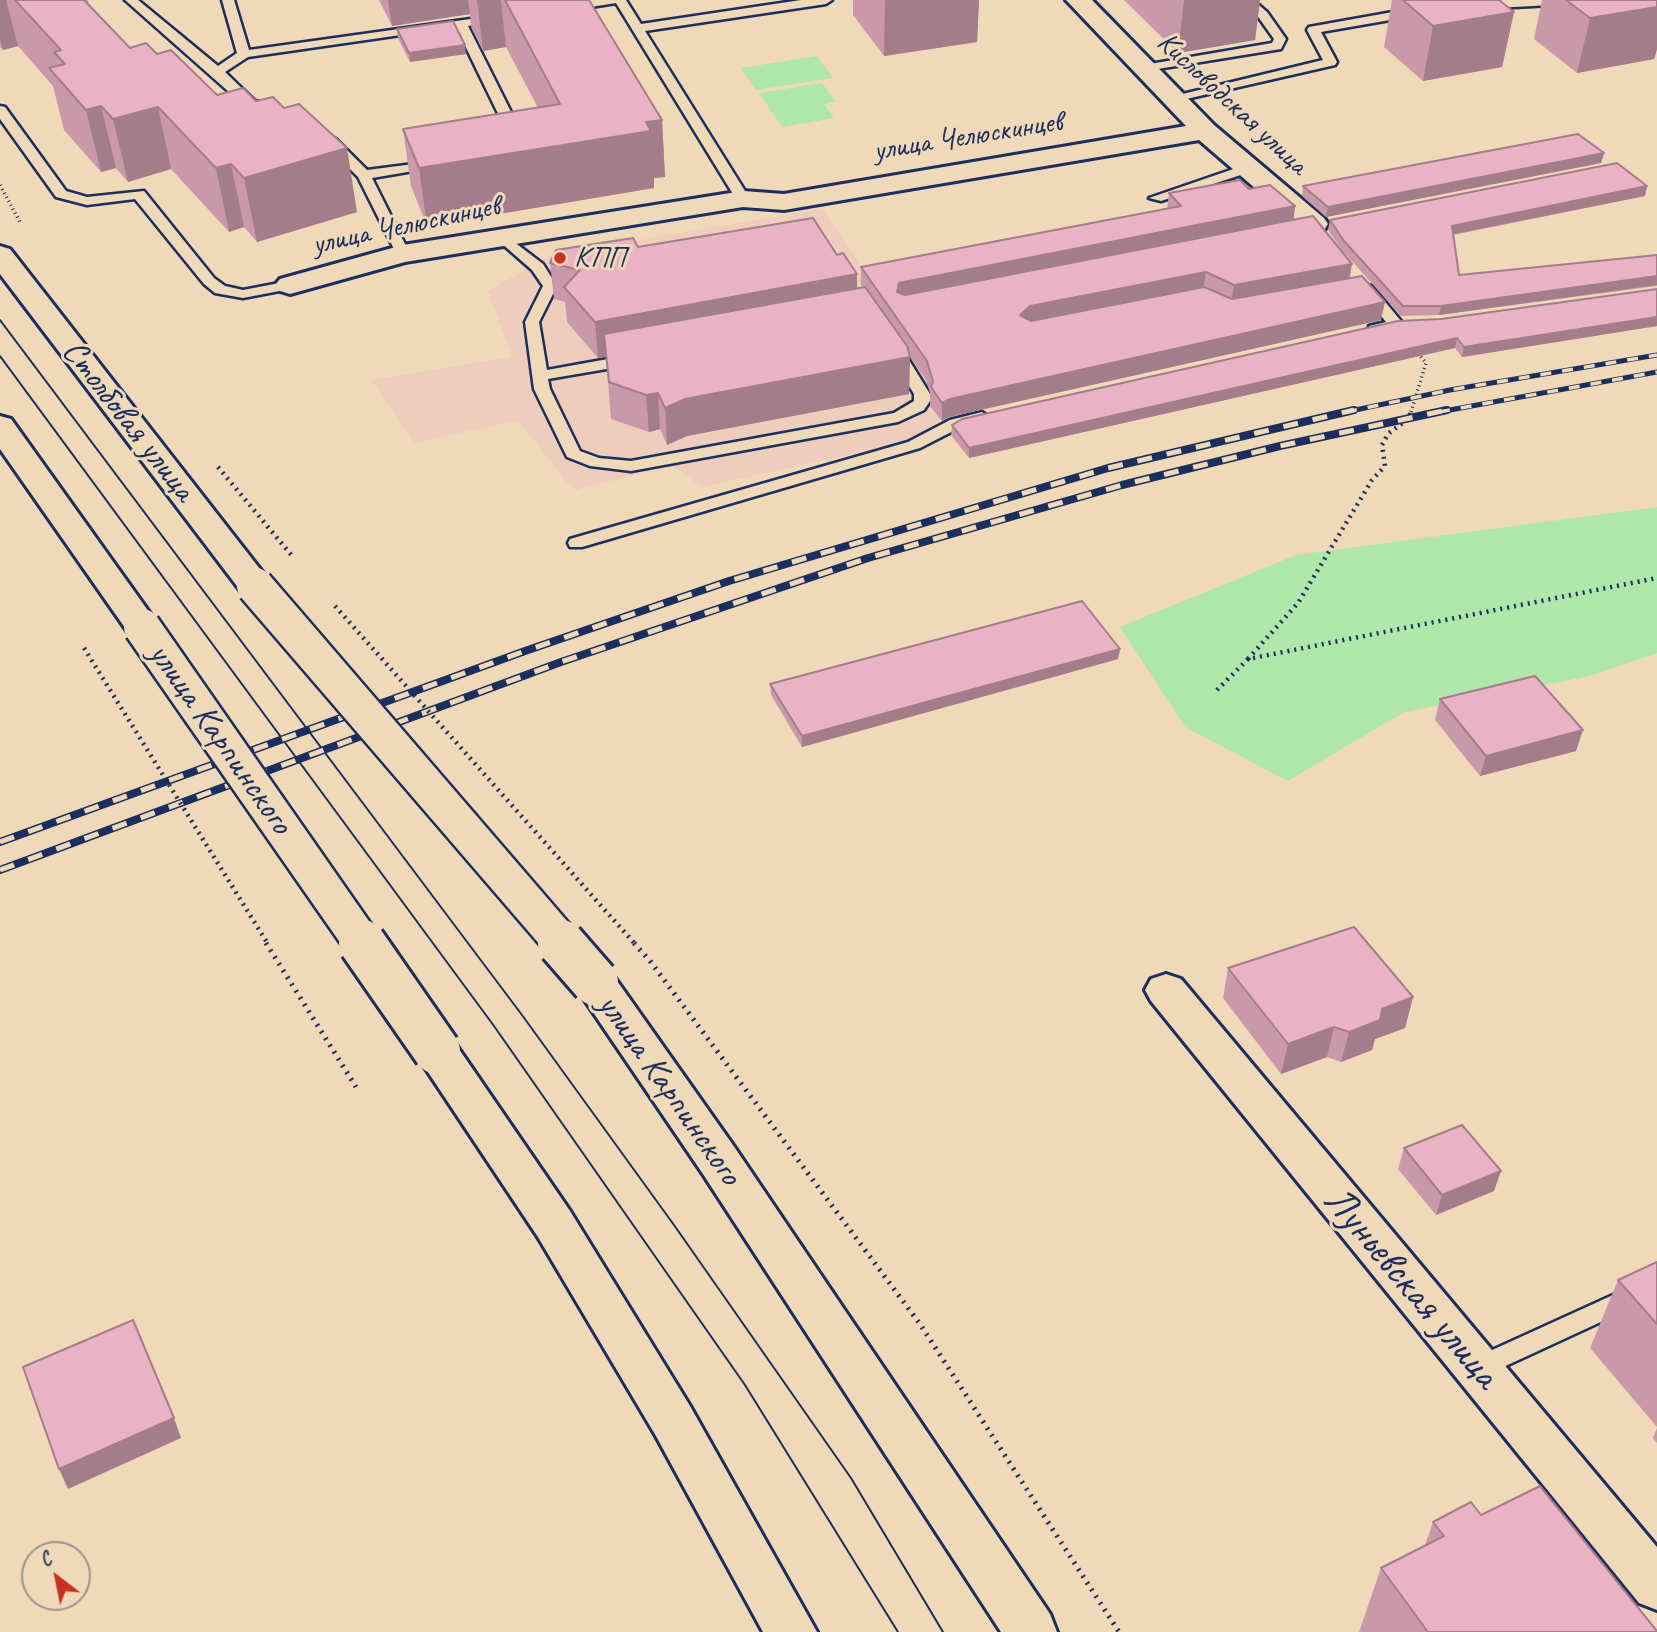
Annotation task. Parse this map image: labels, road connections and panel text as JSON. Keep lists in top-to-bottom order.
{
  "streets": {
    "main road": [
      "Кисловодская улица",
      "улица Челюскинцев",
      "Столбовая улица",
      "улица Карпинского",
      "Луньевская улица"
    ]
  },
  "crossings": [
    ["Кисловодская улица", "улица Челюскинцев"],
    ["Столбовая улица", "улица Карпинского"]
  ],
  "places": ["КПП"],
  "north": "top left"
}
